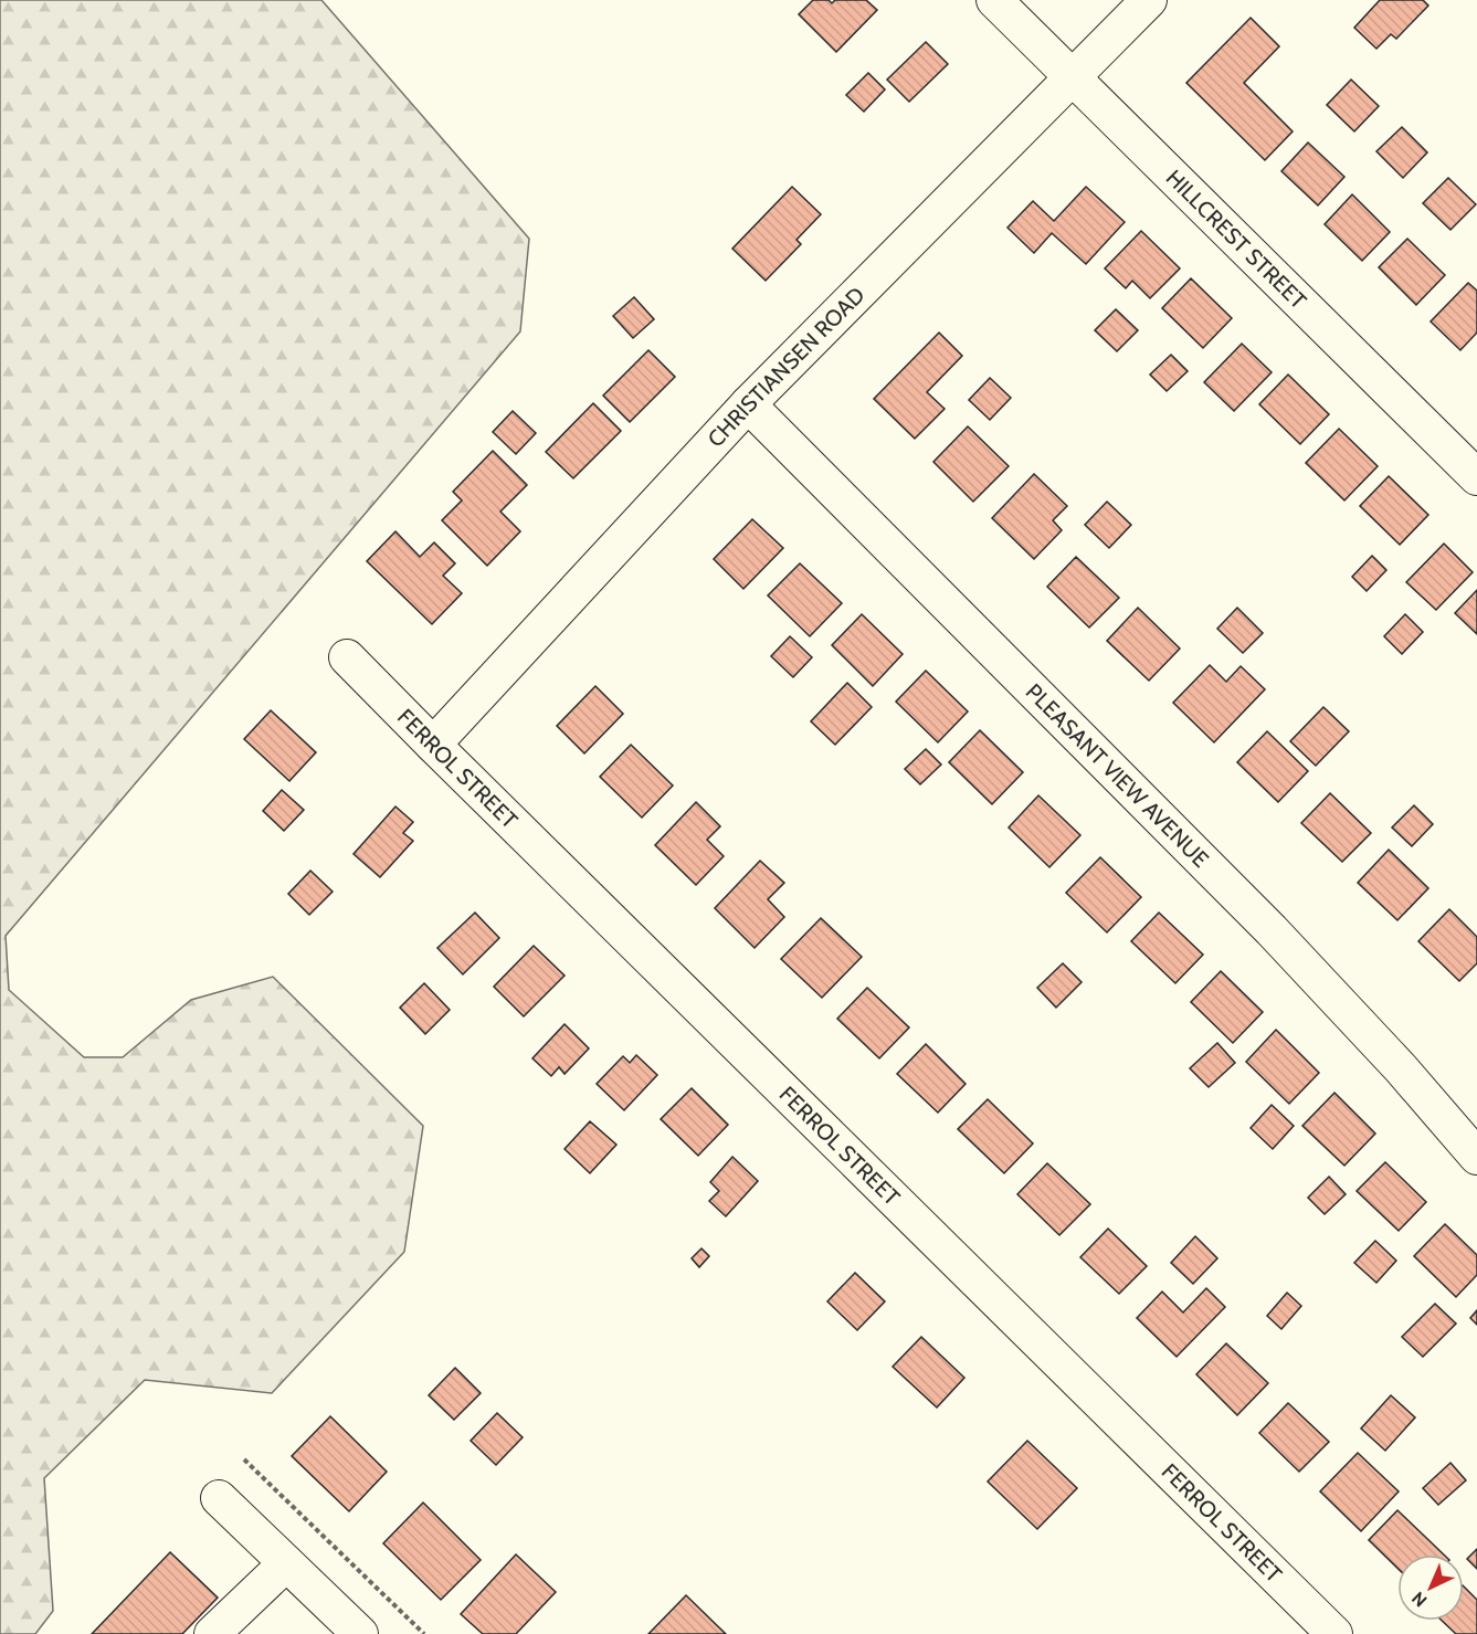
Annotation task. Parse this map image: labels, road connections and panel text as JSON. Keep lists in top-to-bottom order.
{
  "streets": {
    "street": [
      "HILLCREST STREET",
      "CHRISTIANSEN ROAD",
      "FERROL STREET",
      "PLEASANT VIEW AVENUE"
    ]
  },
  "crossings": [
    ["HILLCREST STREET", "CHRISTIANSEN ROAD"],
    ["CHRISTIANSEN ROAD", "FERROL STREET"],
    ["CHRISTIANSEN ROAD", "PLEASANT VIEW AVENUE"]
  ],
  "north": "bottom left"
}
